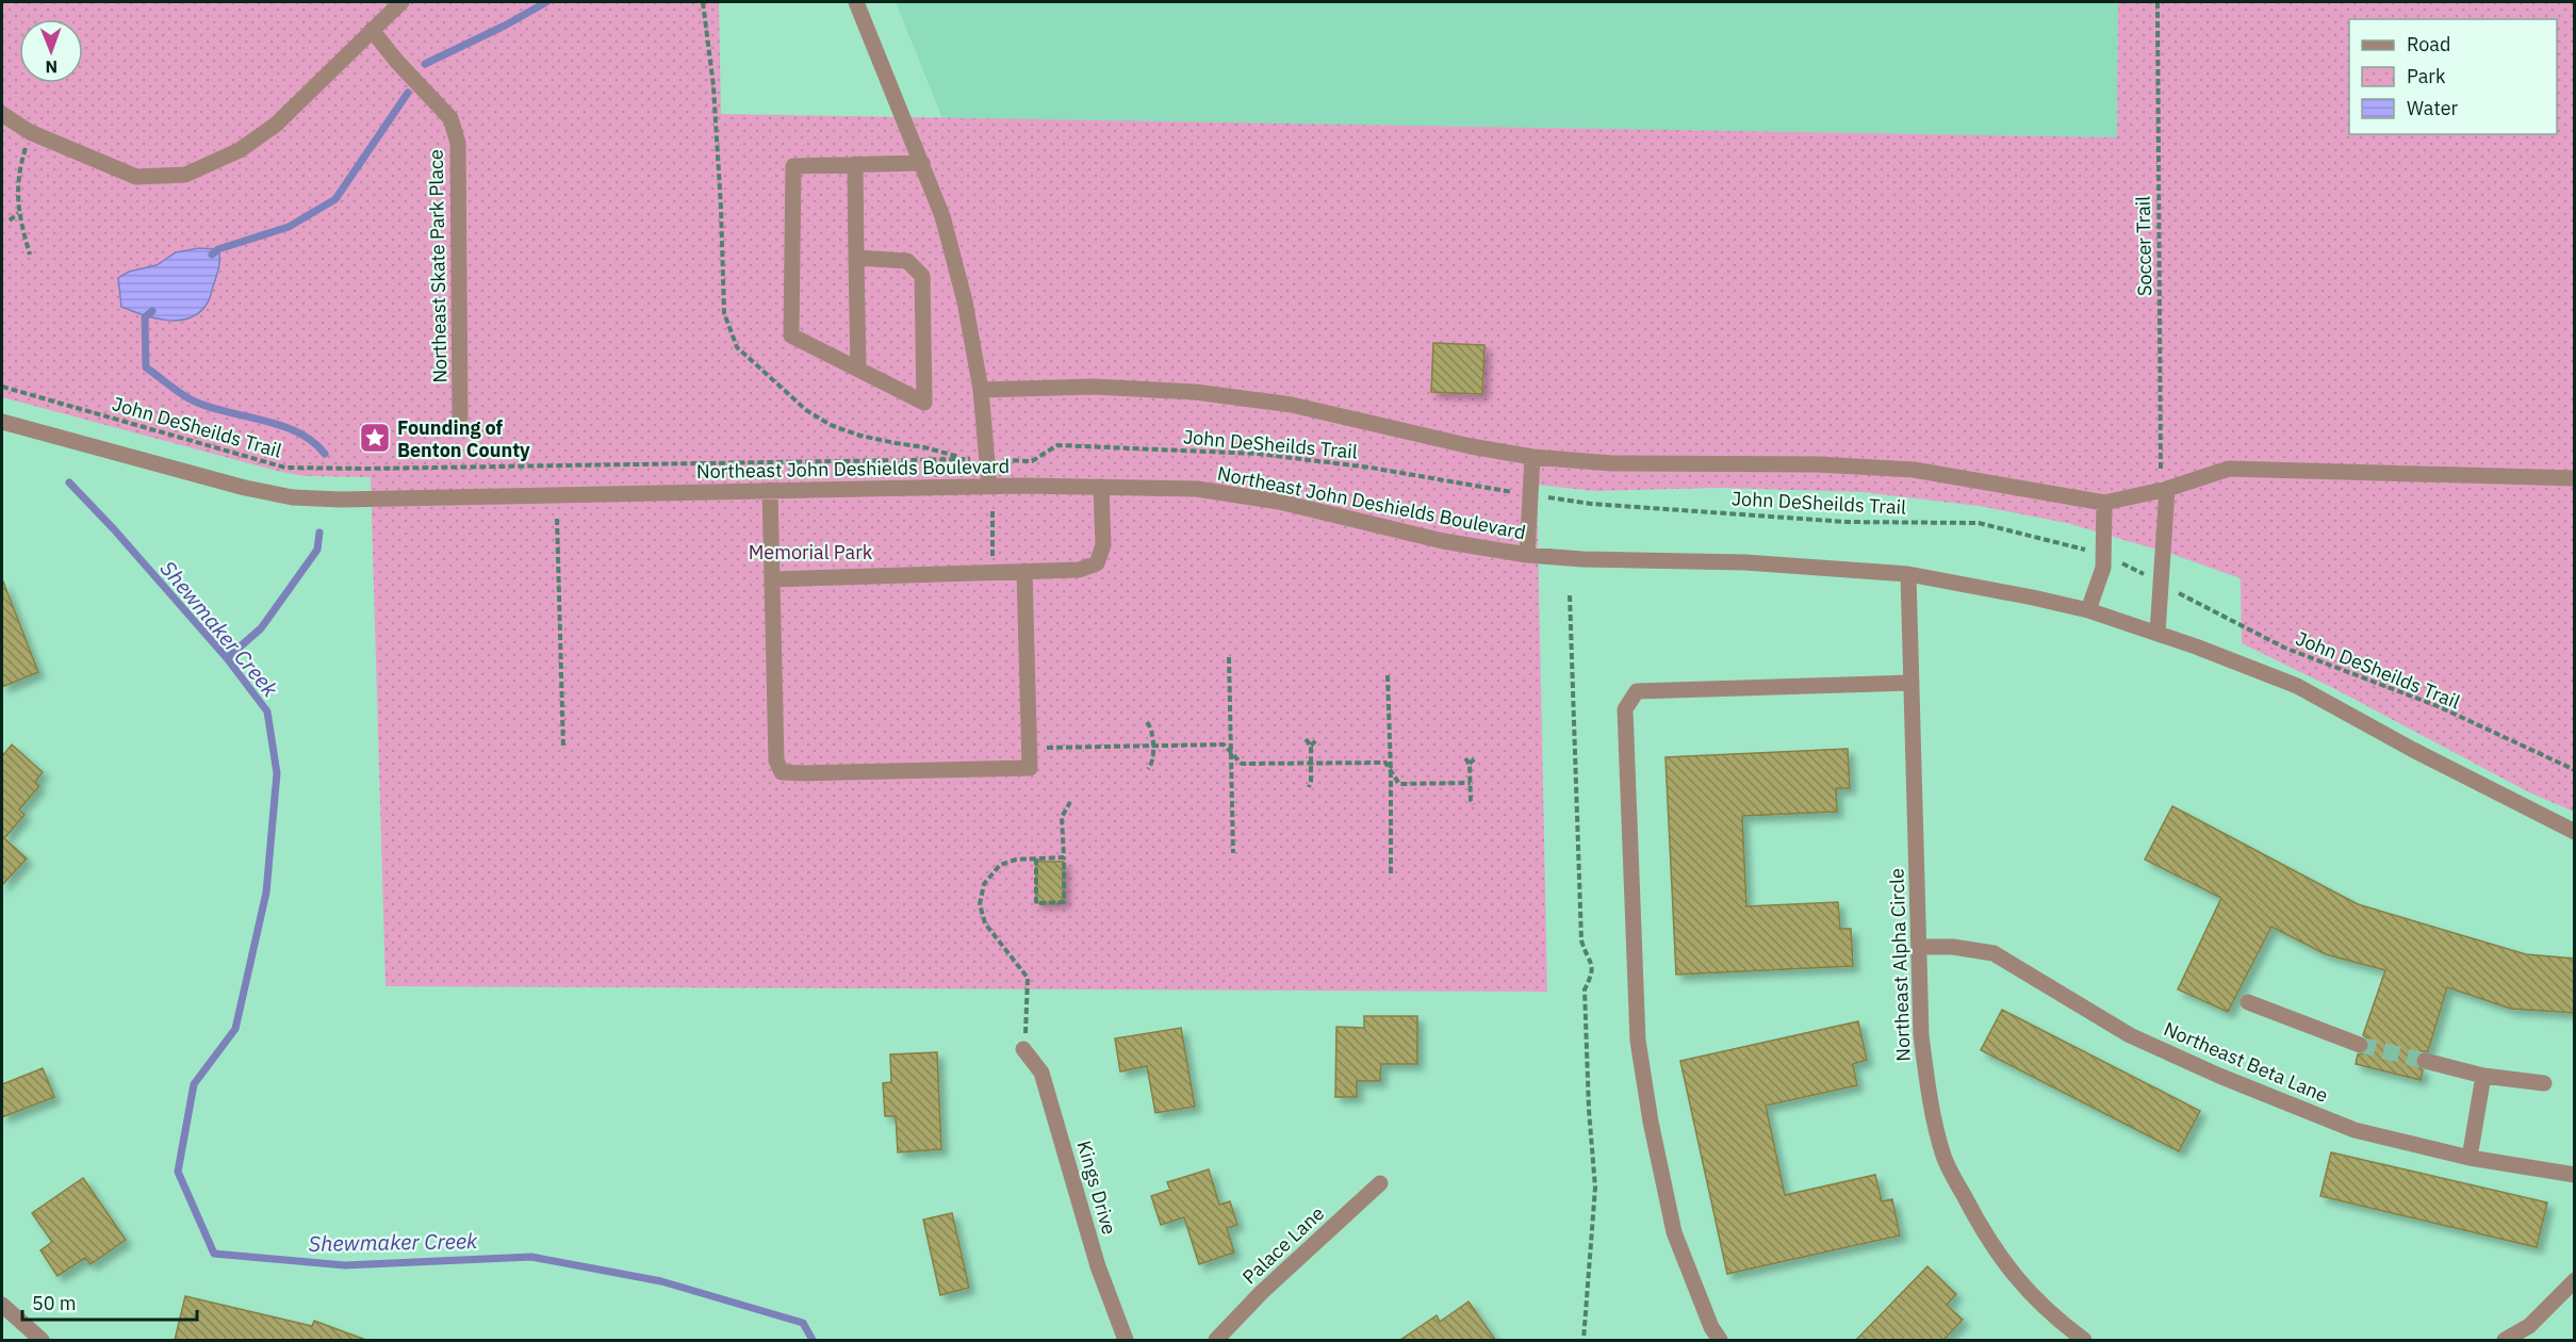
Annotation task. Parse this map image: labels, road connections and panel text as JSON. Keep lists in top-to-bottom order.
{
  "streets": {
    "street": [
      "Northeast Skate Park Place",
      "Northeast John Deshields Boulevard",
      "Northeast Alpha Circle",
      "Northeast Beta Lane",
      "Kings Drive",
      "Palace Lane"
    ],
    "path": ["Soccer Trail", "John DeSheilds Trail"]
  },
  "crossings": [
    ["Northeast John Deshields Boulevard", "Northeast Alpha Circle"],
    ["Northeast Alpha Circle", "Northeast Beta Lane"]
  ],
  "water": ["Shewmaker Creek"],
  "parks": ["Memorial Park"],
  "places": {
    "place": ["Founding of Benton County"]
  },
  "legend": ["Road", "Park", "Water"],
  "scale_bar": "50 m",
  "north": "bottom"
}
